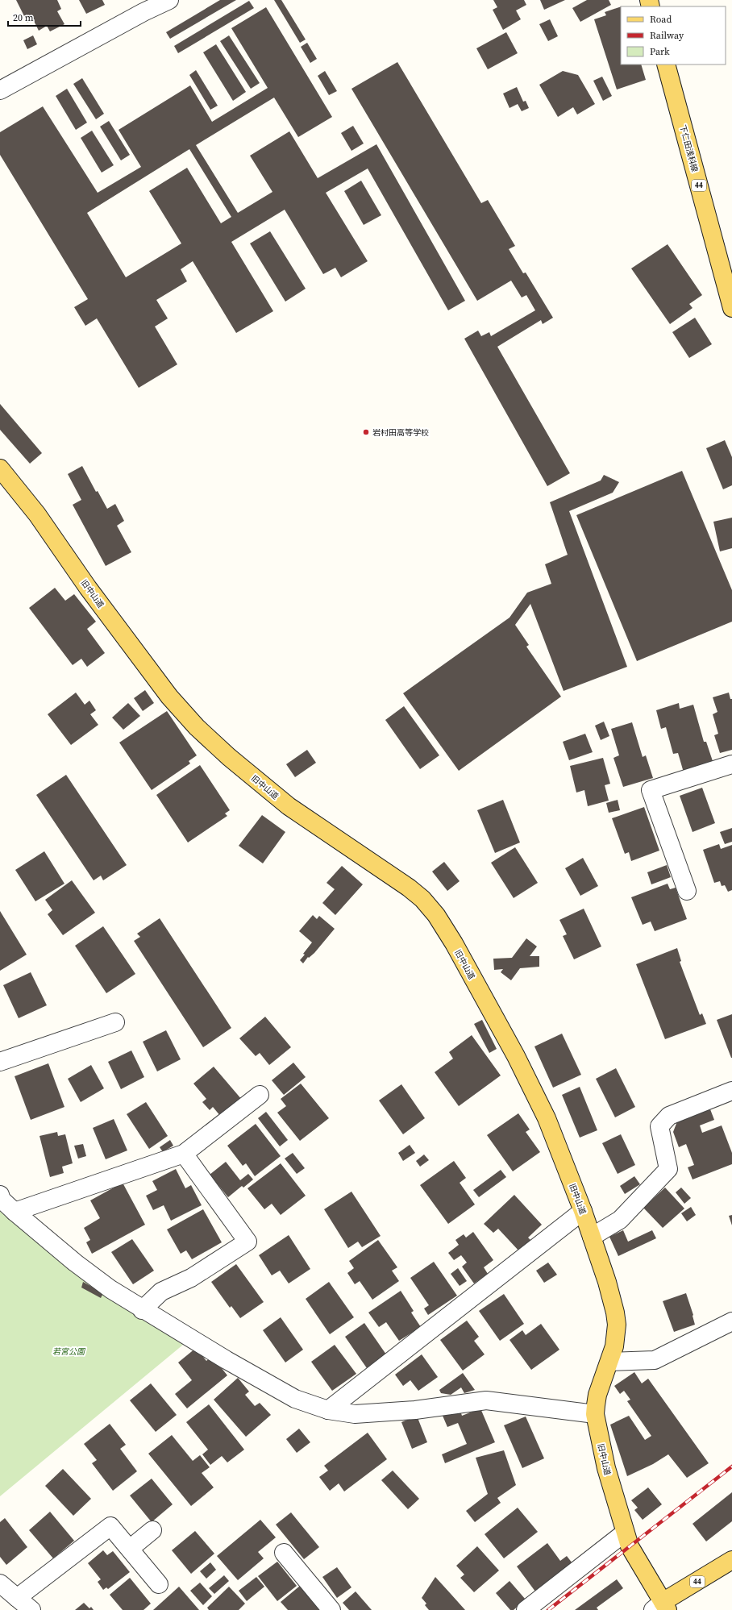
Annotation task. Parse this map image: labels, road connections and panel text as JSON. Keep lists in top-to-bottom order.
{
  "streets": {
    "main road": ["下仁田浅科線", "44", "旧中山道"]
  },
  "crossings": [
    ["44", "旧中山道"]
  ],
  "parks": ["若宮公園"],
  "places": ["岩村田高等学校"],
  "legend": ["Road", "Railway", "Park"],
  "scale_bar": "20 m"
}
